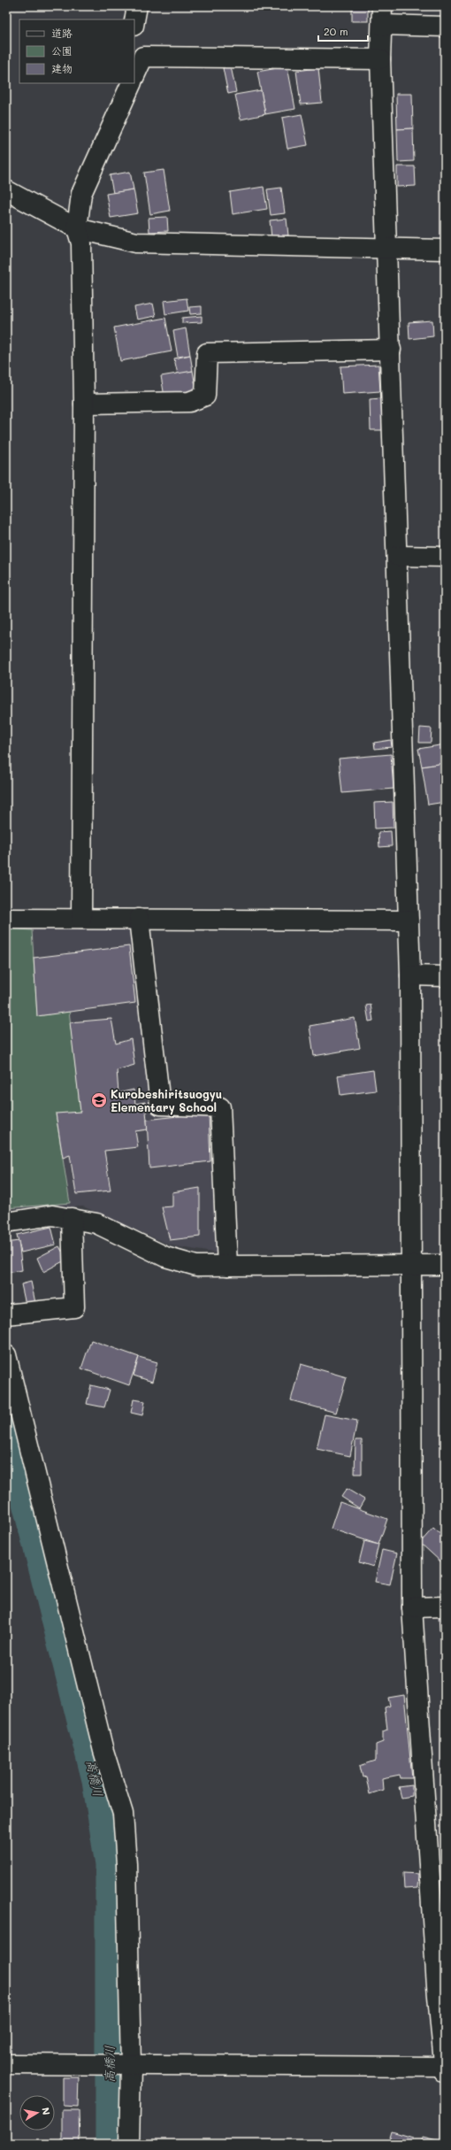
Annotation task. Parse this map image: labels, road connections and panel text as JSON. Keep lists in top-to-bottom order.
{
  "water": ["高橋川"],
  "places": {
    "school or university": ["Kurobeshiritsuogyu Elementary School"]
  },
  "legend": ["道路", "公園", "建物"],
  "scale_bar": "20 m",
  "north": "right"
}
